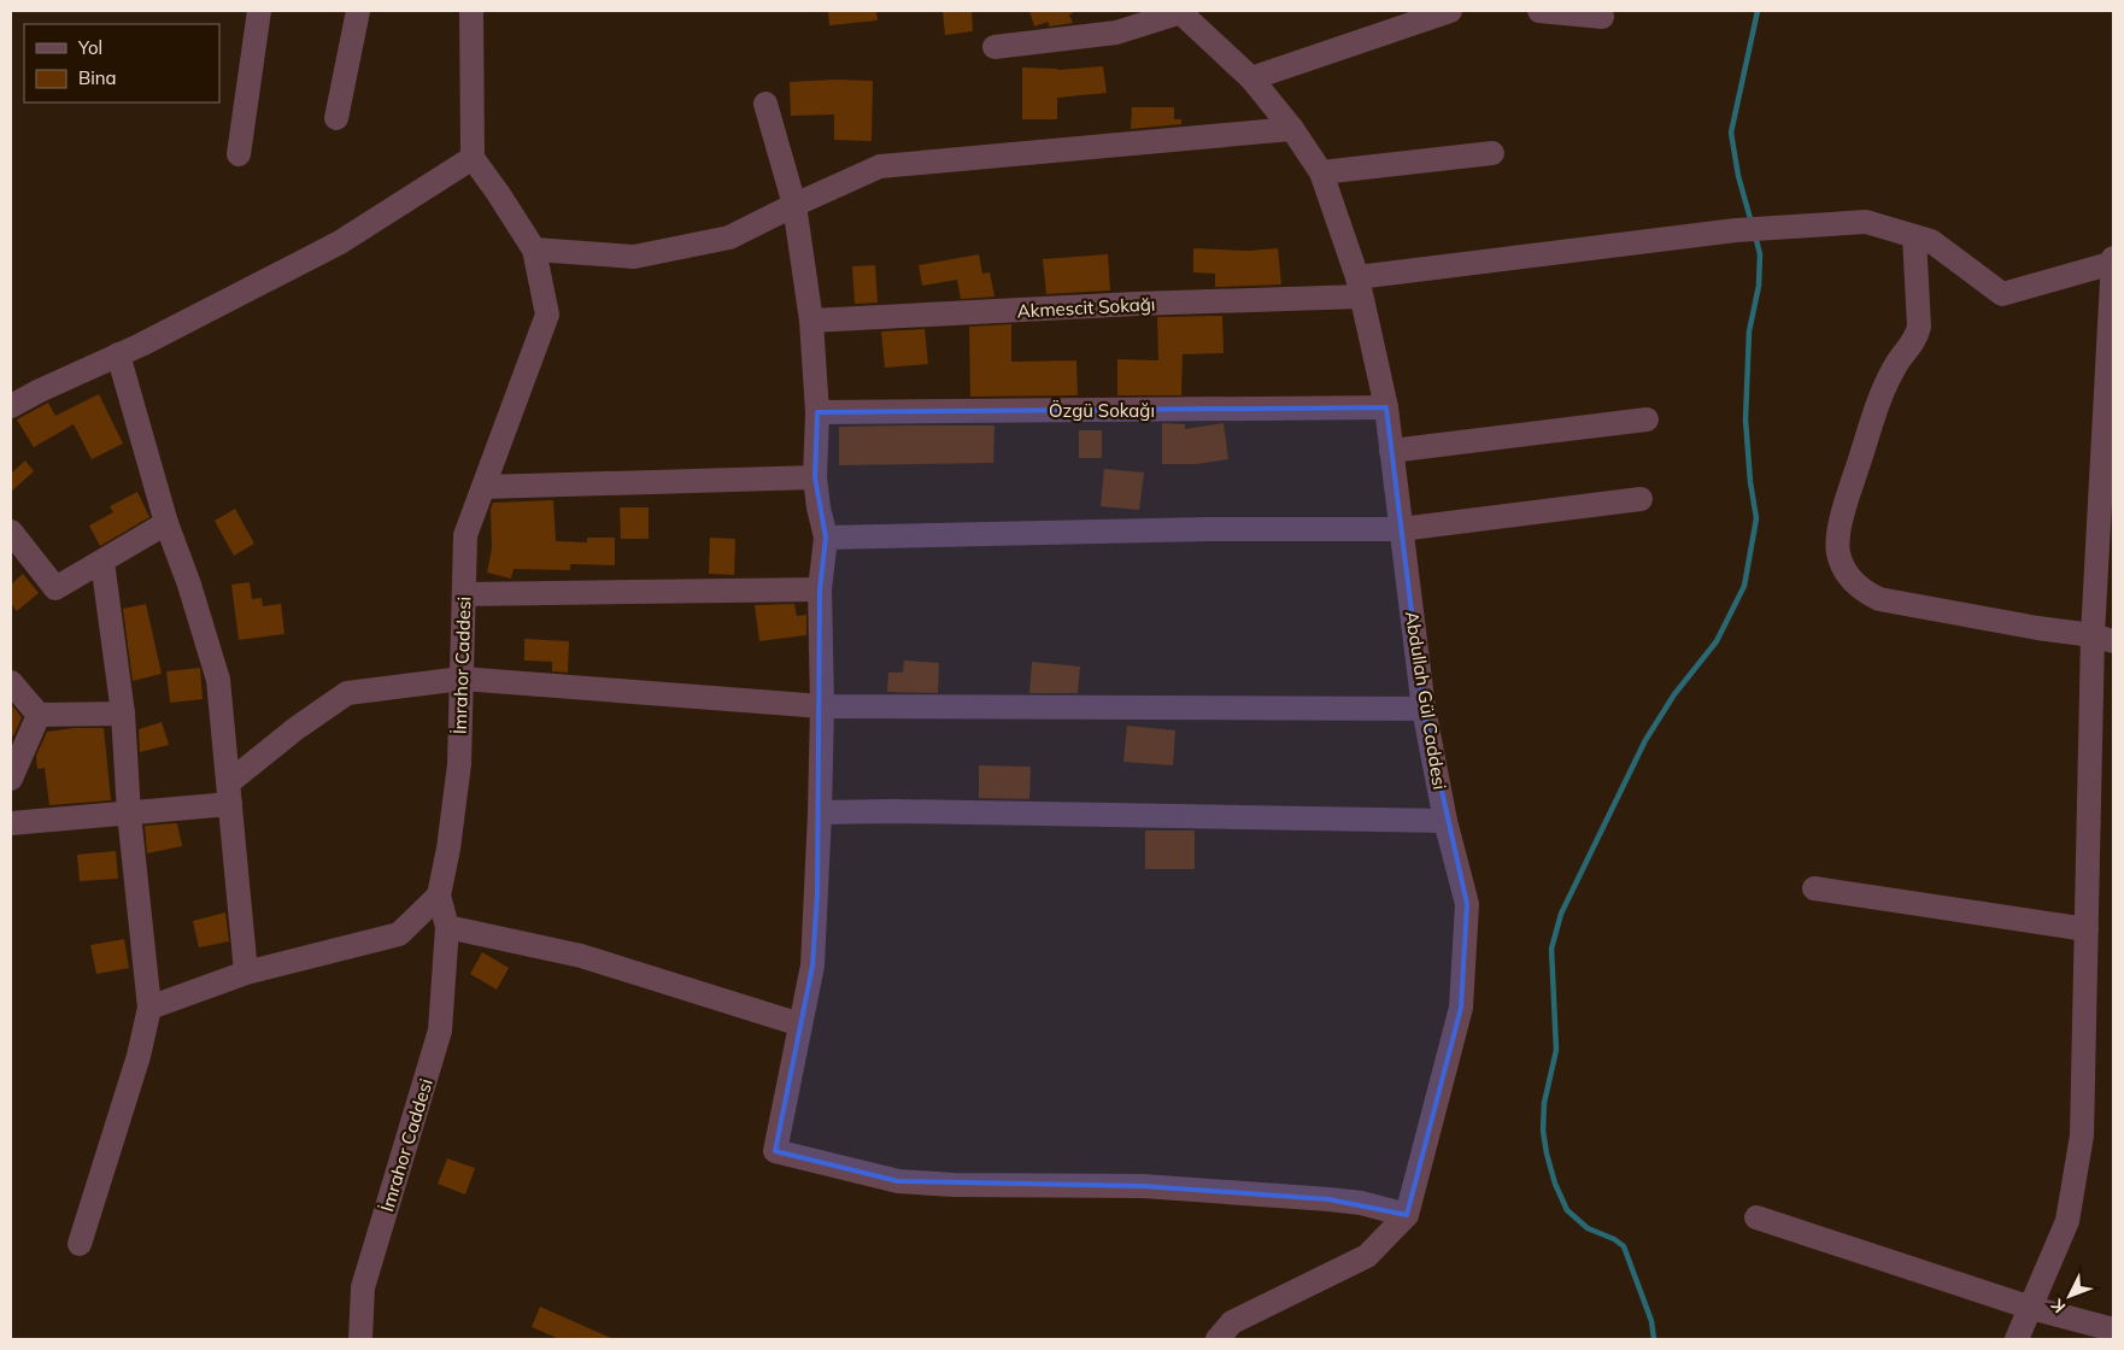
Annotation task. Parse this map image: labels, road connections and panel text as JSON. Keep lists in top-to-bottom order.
{
  "streets": {
    "street": [
      "Akmescit Sokağı",
      "Özgü Sokağı",
      "İmrahor Caddesi",
      "Abdullah Gül Caddesi"
    ]
  },
  "crossings": [
    ["Akmescit Sokağı", "Abdullah Gül Caddesi"],
    ["Özgü Sokağı", "Abdullah Gül Caddesi"]
  ],
  "legend": ["Yol", "Bina"],
  "north": "bottom left"
}
